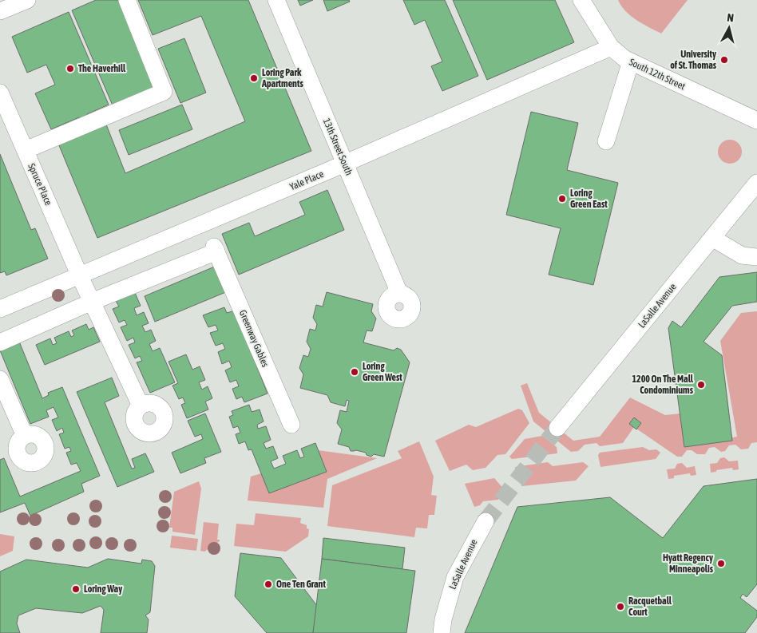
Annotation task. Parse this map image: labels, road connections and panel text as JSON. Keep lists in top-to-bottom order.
{
  "streets": {
    "street": [
      "South 12th Street",
      "13th Street South",
      "Yale Place",
      "Spruce Place",
      "LaSalle Avenue",
      "Greenway Gables"
    ]
  },
  "crossings": [
    ["South 12th Street", "Yale Place"],
    ["13th Street South", "Yale Place"],
    ["Yale Place", "Spruce Place"],
    ["Yale Place", "Greenway Gables"]
  ],
  "places": [
    "University of St. Thomas",
    "The Haverhill",
    "Loring Park Apartments",
    "Loring Green East",
    "Loring Green West",
    "1200 On The Mall Condominiums",
    "Hyatt Regency Minneapolis",
    "One Ten Grant",
    "Loring Way",
    "Racquetball Court"
  ],
  "north": "top"
}
